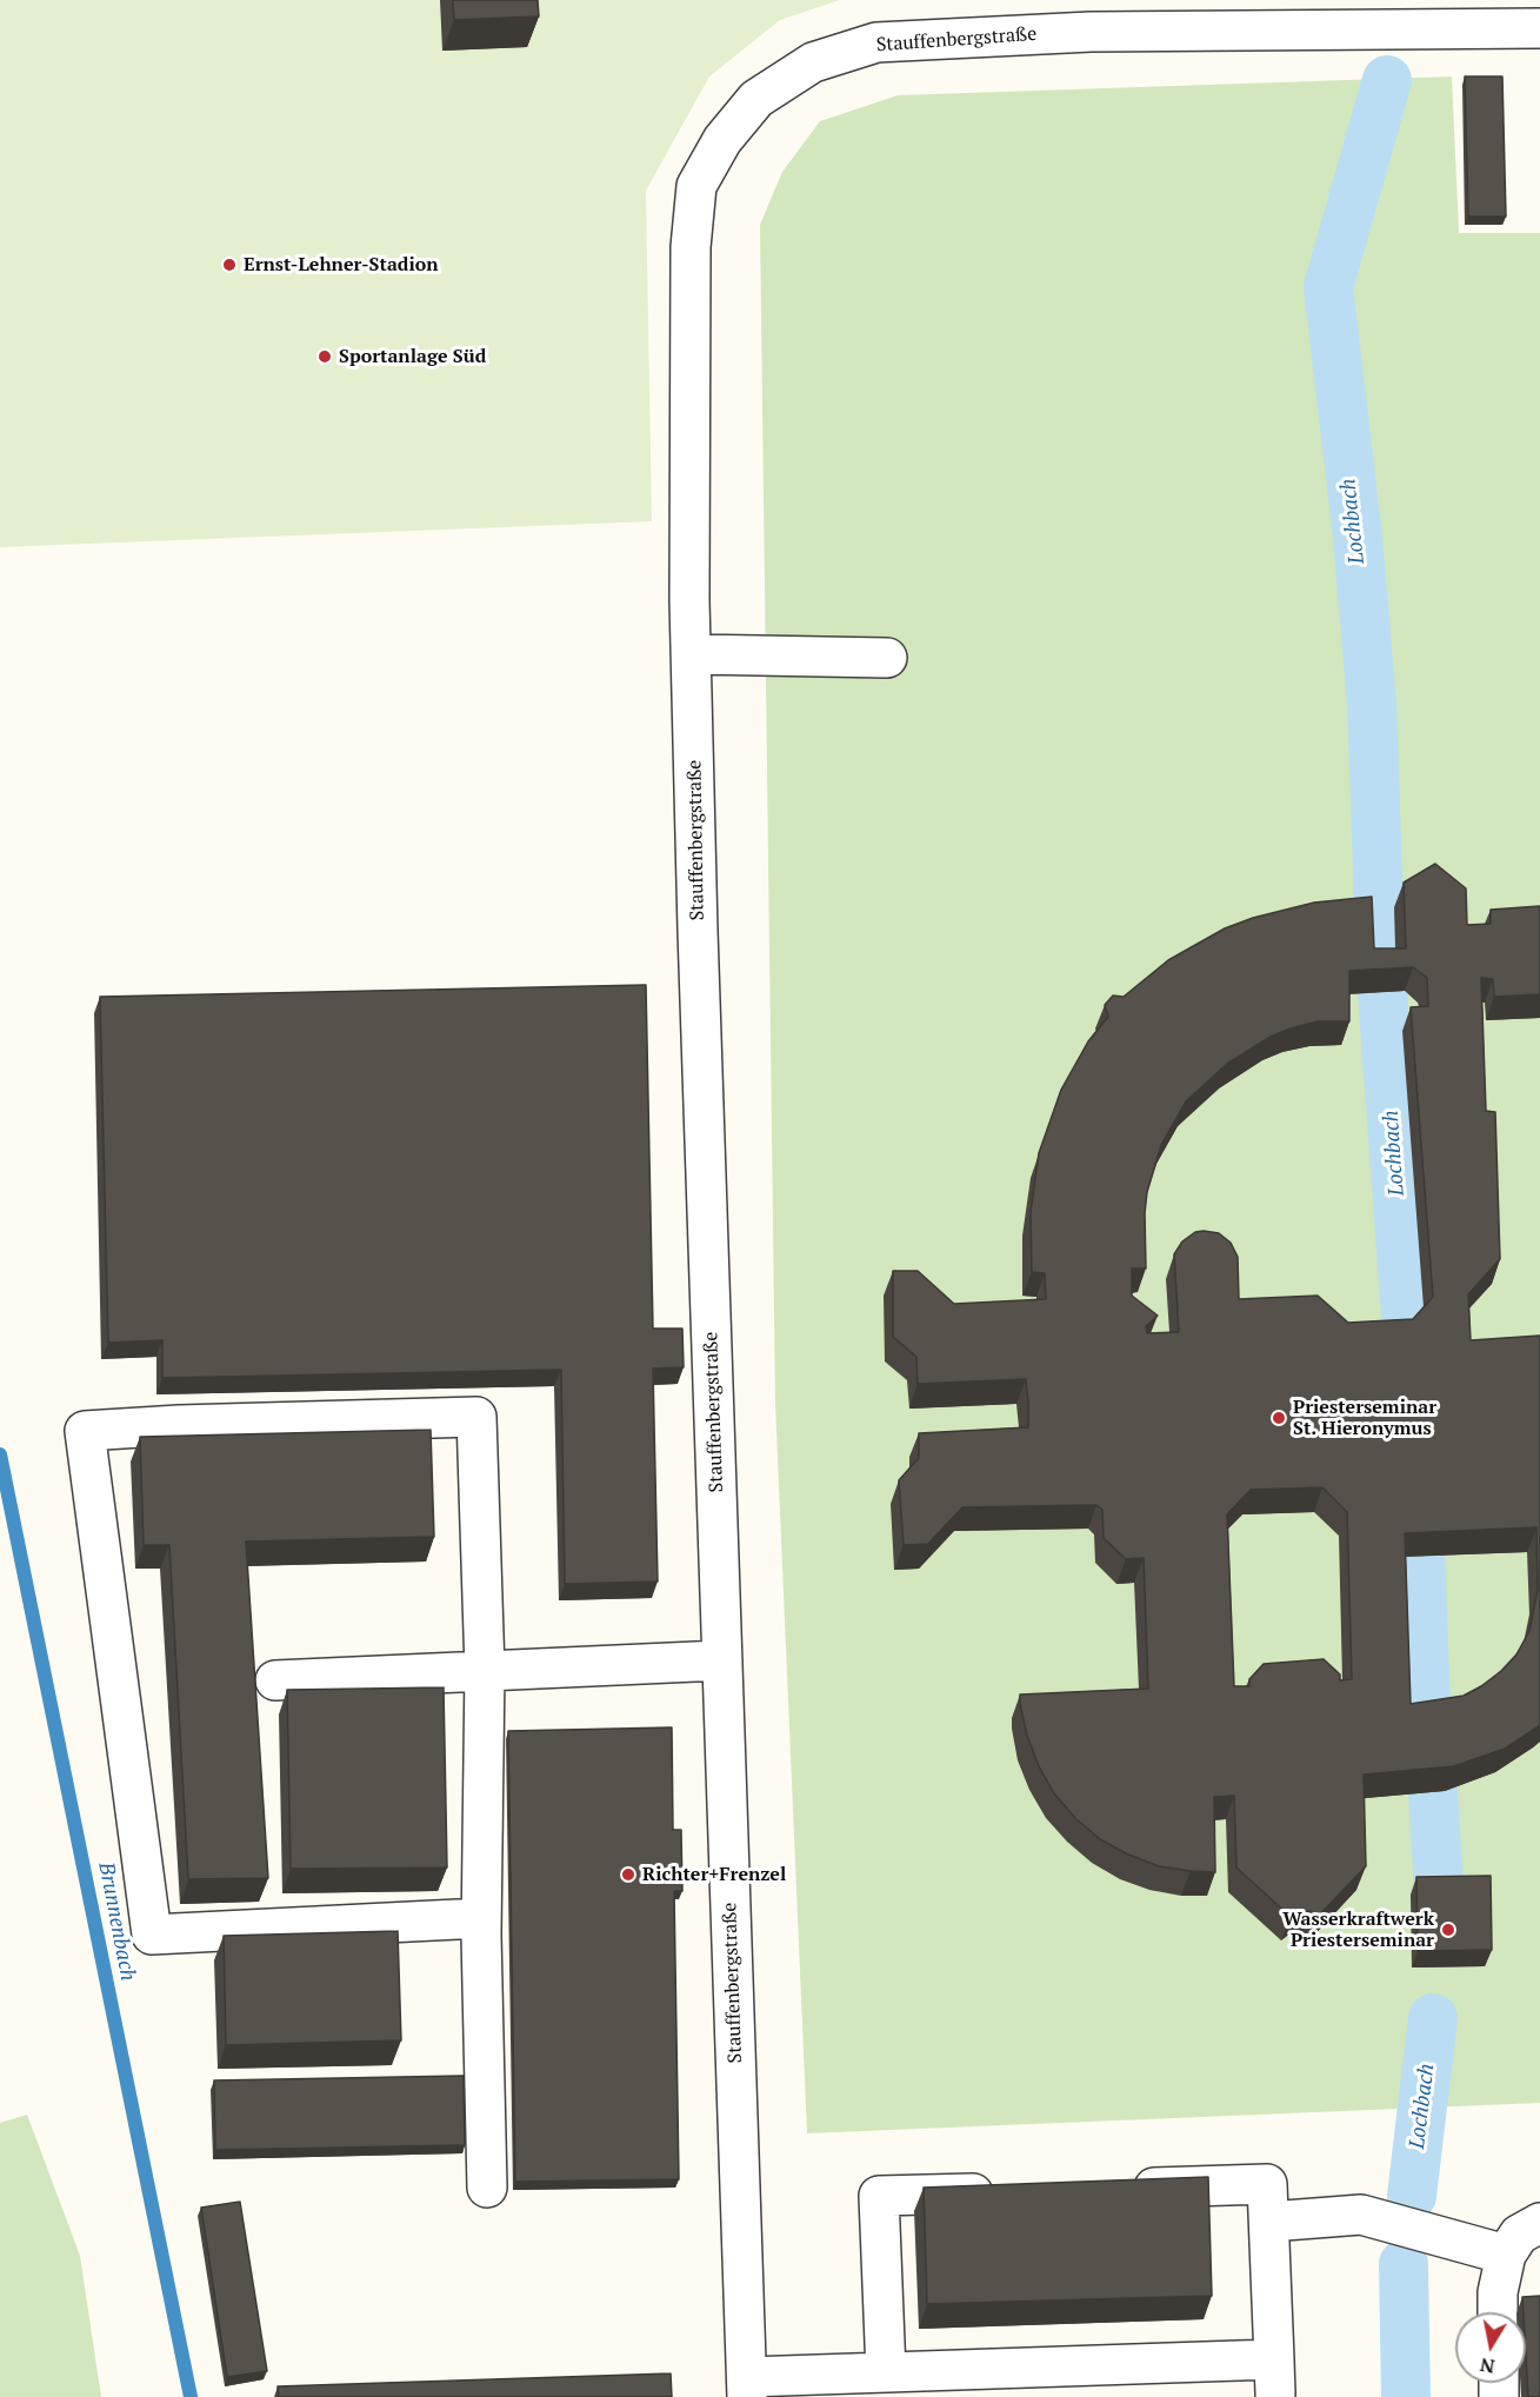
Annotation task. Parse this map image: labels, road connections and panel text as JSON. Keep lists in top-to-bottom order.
{
  "streets": {
    "street": ["Stauffenbergstraße"]
  },
  "water": ["Lochbach", "Brunnenbach"],
  "places": [
    "Ernst-Lehner-Stadion",
    "Sportanlage Süd",
    "Priesterseminar St. Hieronymus",
    "Richter+Frenzel",
    "Wasserkraftwerk Priesterseminar"
  ],
  "north": "bottom"
}
